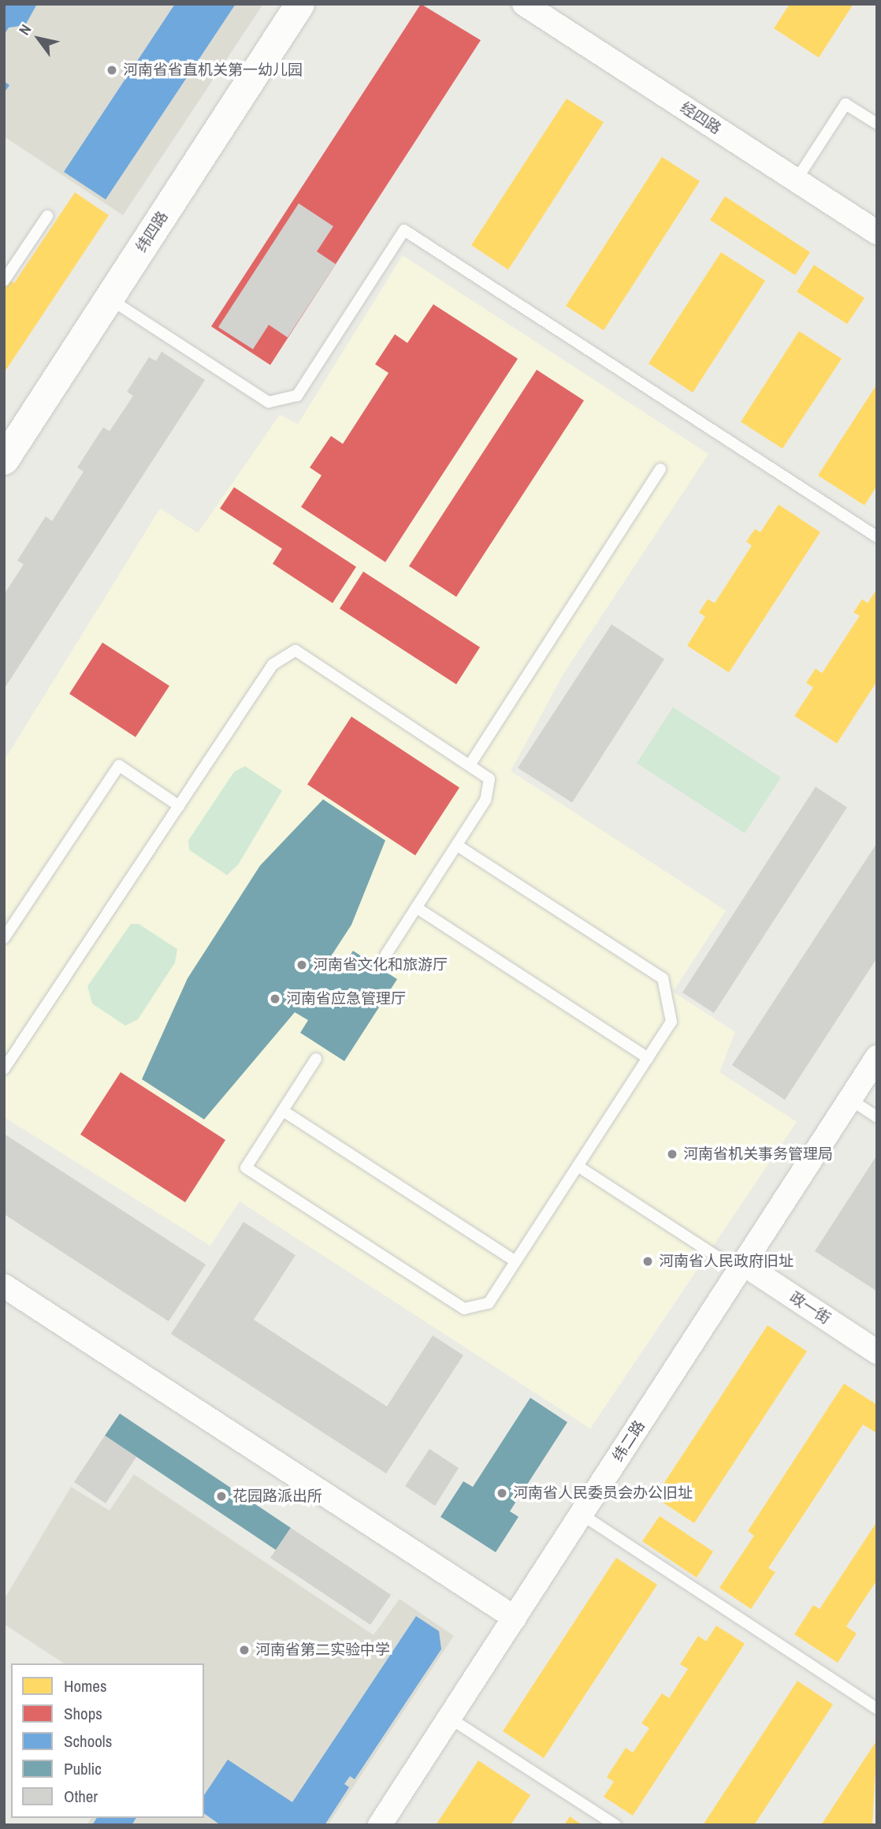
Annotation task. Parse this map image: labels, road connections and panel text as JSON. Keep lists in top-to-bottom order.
{
  "streets": {
    "street": [
      "经四路",
      "纬四路",
      "政一街",
      "纬二路"
    ]
  },
  "crossings": [
    ["政一街", "纬二路"]
  ],
  "places": [
    "河南省省直机关第一幼儿园",
    "河南省文化和旅游厅",
    "河南省应急管理厅",
    "河南省机关事务管理局",
    "河南省人民政府旧址",
    "河南省人民委员会办公旧址",
    "花园路派出所",
    "河南省第二实验中学"
  ],
  "legend": [
    "Homes",
    "Shops",
    "Schools",
    "Public",
    "Other"
  ],
  "north": "top left"
}
